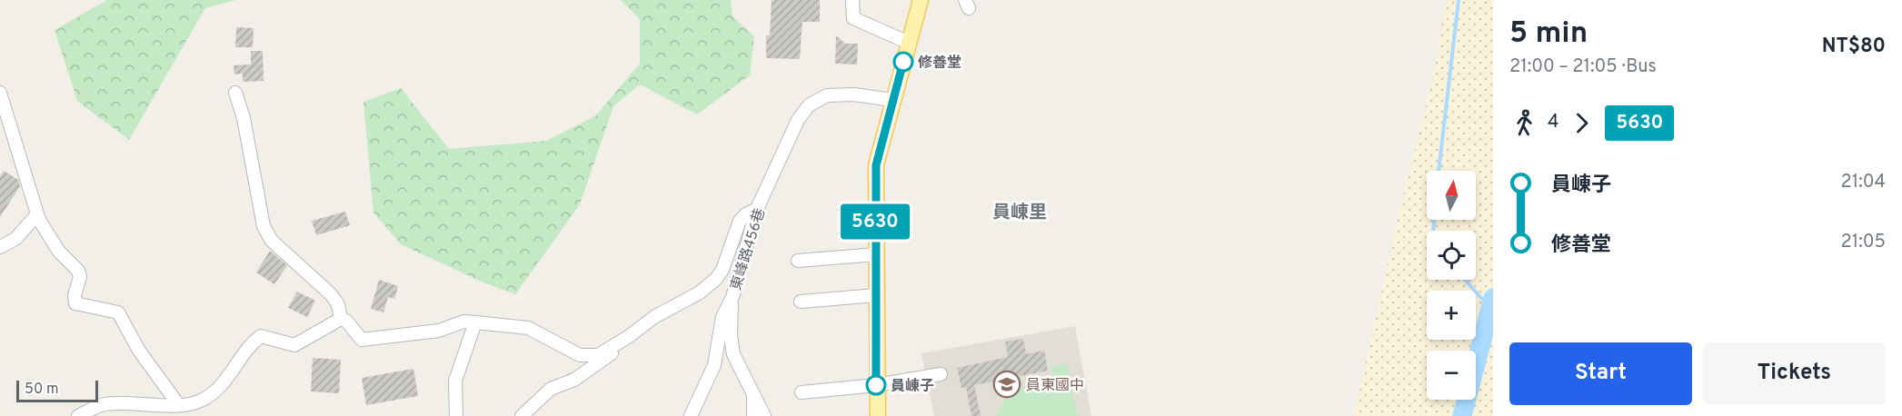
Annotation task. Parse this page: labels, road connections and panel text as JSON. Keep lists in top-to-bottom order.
{
  "streets": {
    "street": ["東峰路456巷"]
  },
  "districts": ["員崠里"],
  "places": {
    "other": ["修善堂", "員崠子"],
    "school or university": ["員東國中"]
  },
  "lines": ["bus line 5630"],
  "scale_bar": "50 m",
  "north": "top",
  "page": {
    "on_map": "5630",
    "heading": ["5 min", "21:00 – 21:05 · Bus", "NT$80"],
    "legs": ["4", "5630"],
    "list": [
      {
        "name": "員崠子",
        "value": "21:04"
      },
      {
        "name": "修善堂",
        "value": "21:05"
      }
    ],
    "map_buttons": ["+", "−"],
    "buttons": ["Start", "Tickets"],
    "scale": "50 m"
  }
}
